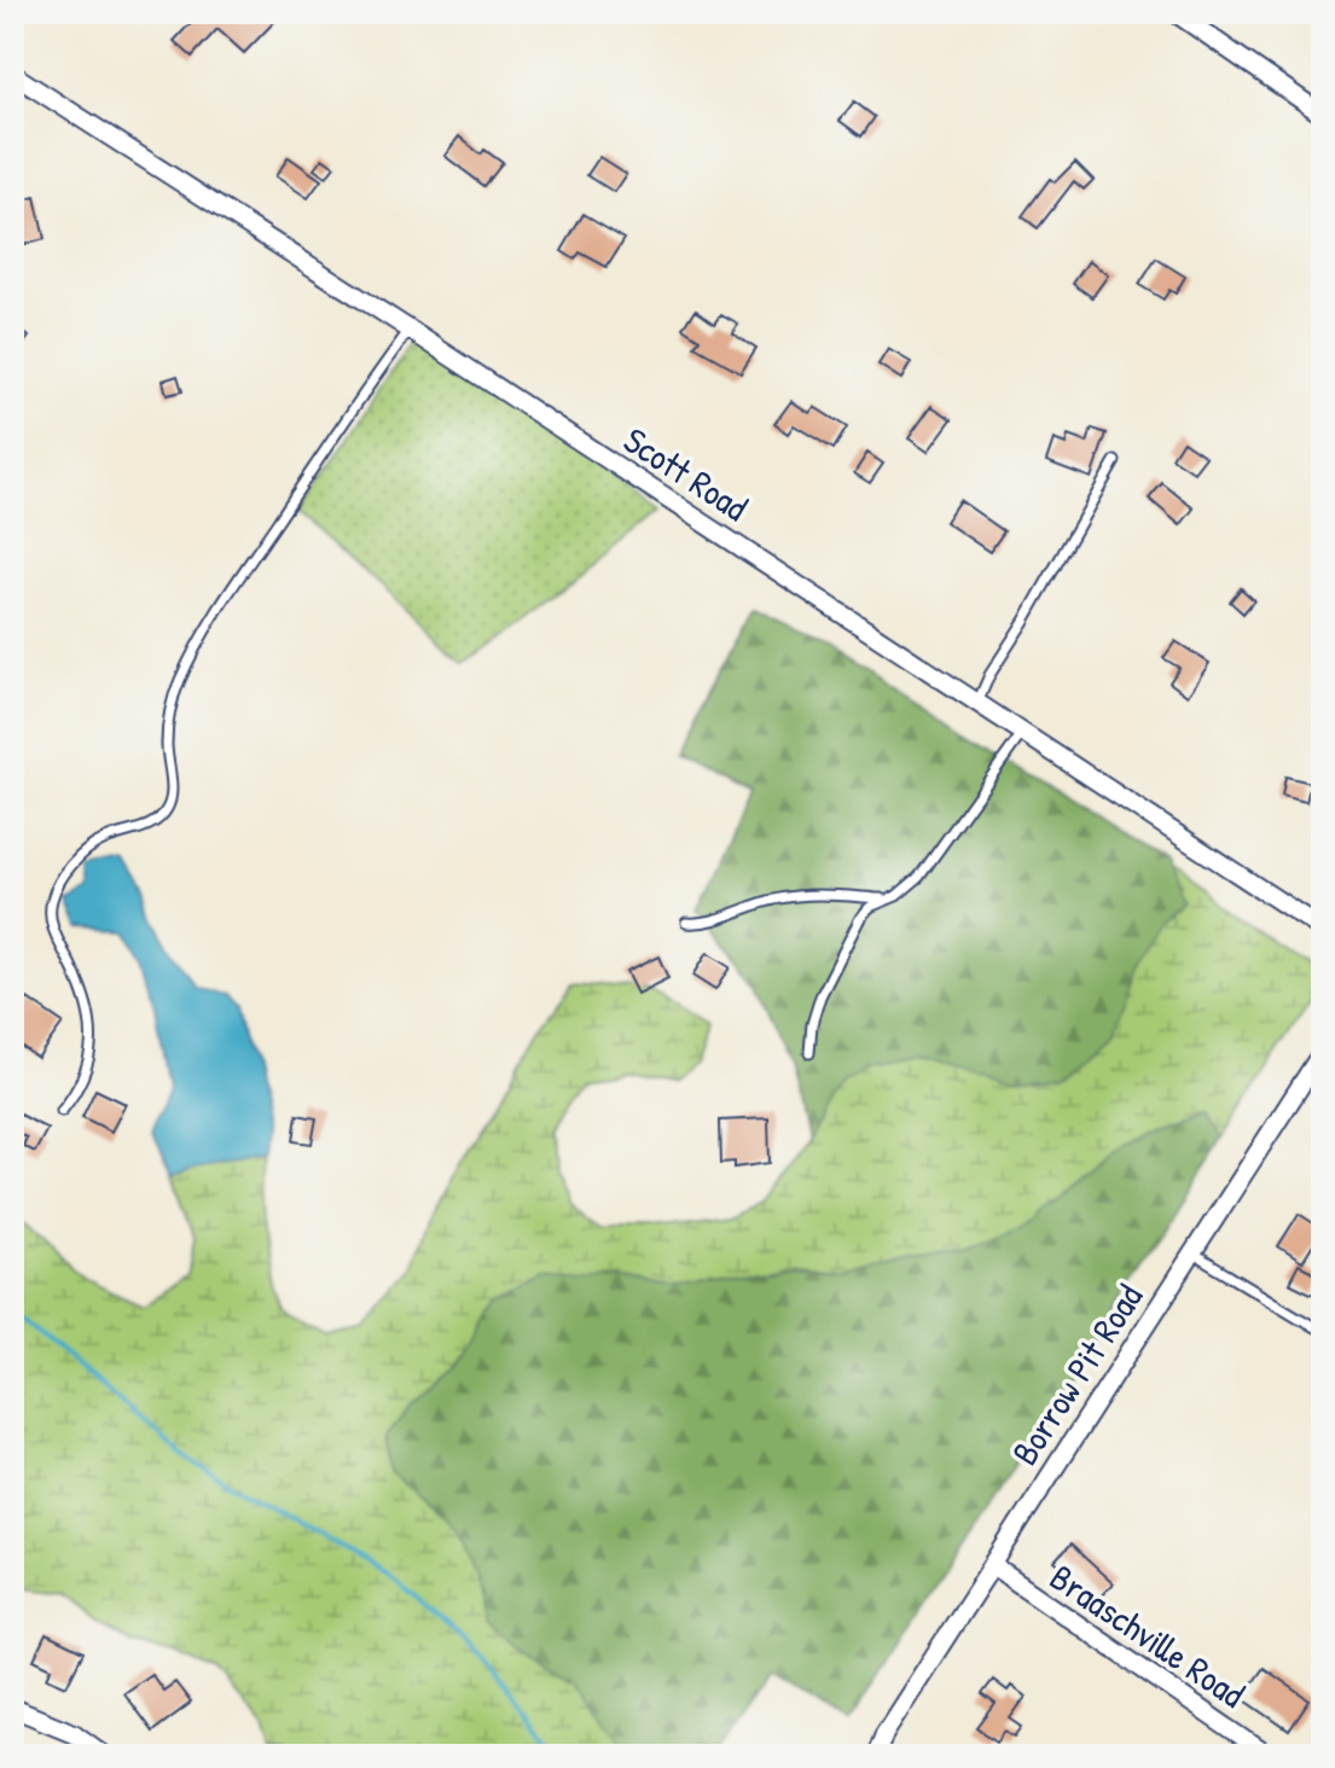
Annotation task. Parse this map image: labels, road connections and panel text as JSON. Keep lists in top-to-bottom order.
{
  "streets": {
    "street": ["Scott Road", "Borrow Pit Road", "Braaschville Road"]
  },
  "crossings": [
    ["Borrow Pit Road", "Braaschville Road"]
  ]
}
